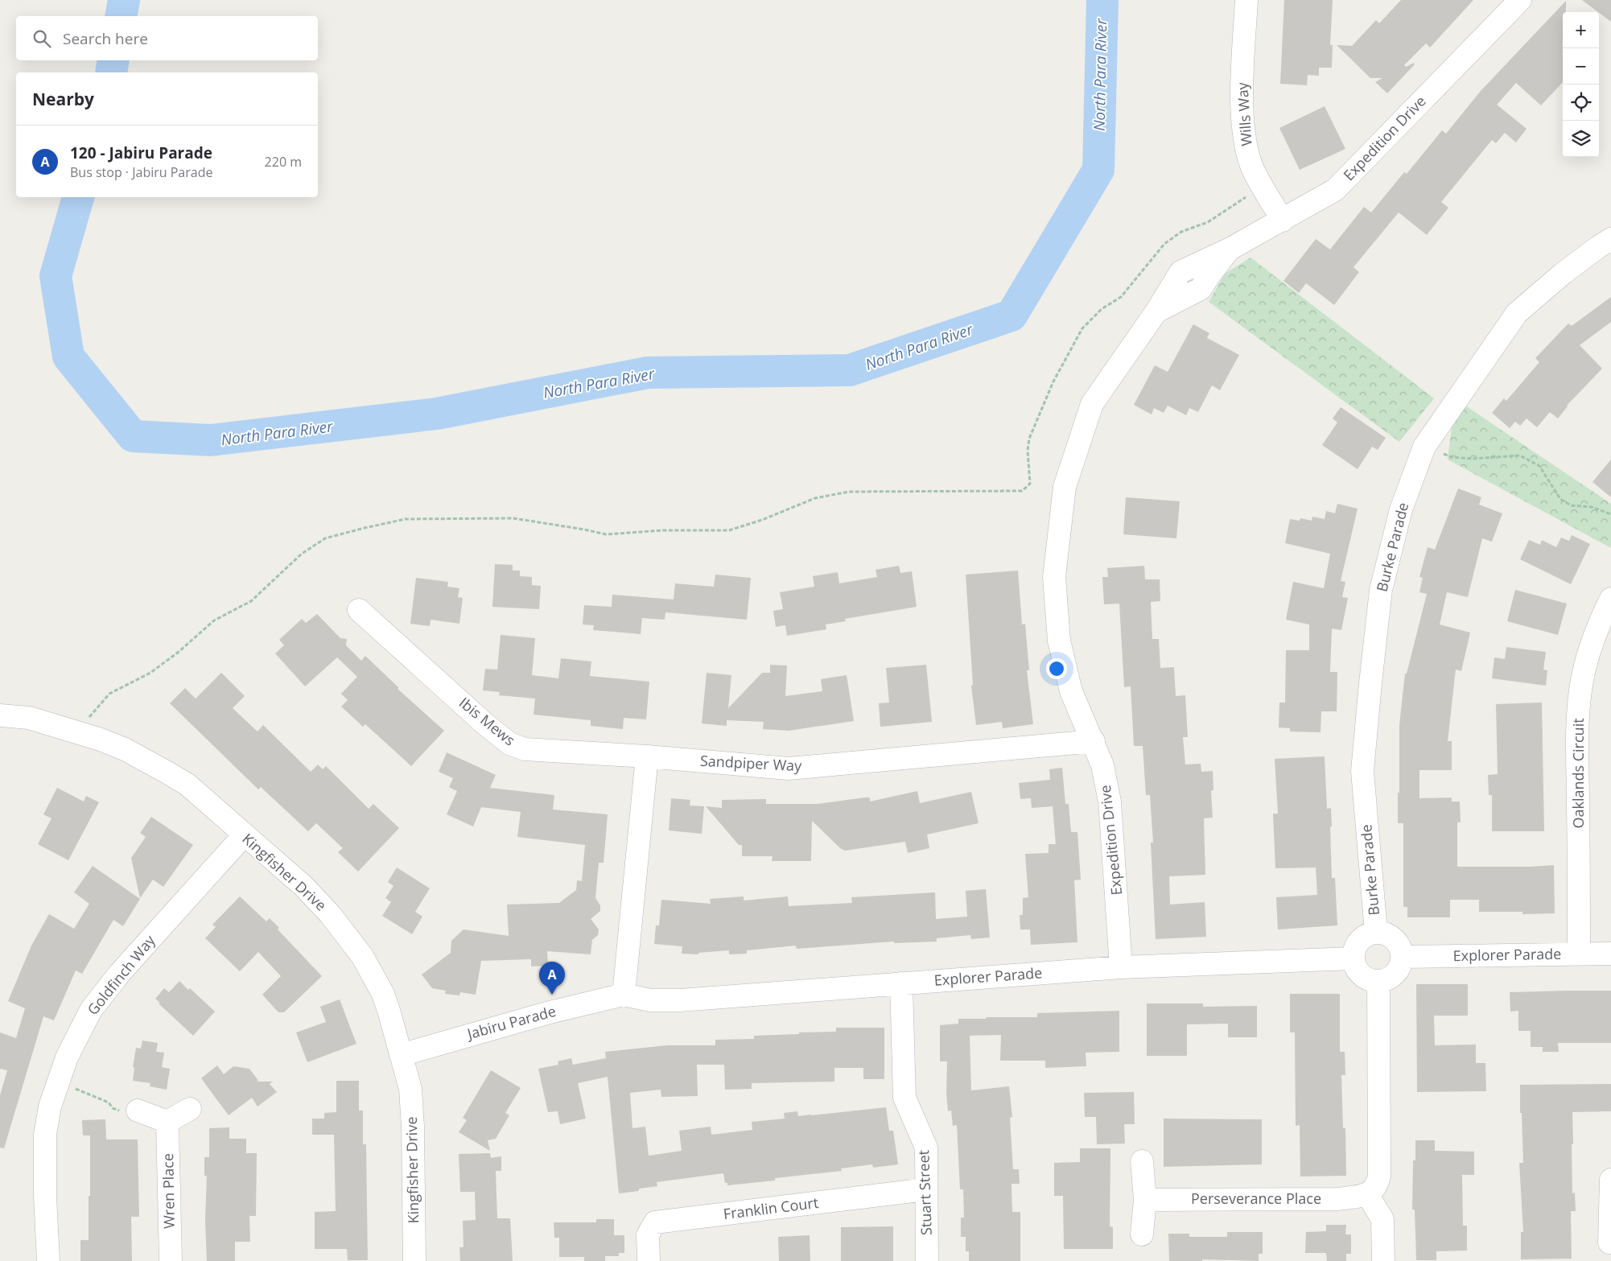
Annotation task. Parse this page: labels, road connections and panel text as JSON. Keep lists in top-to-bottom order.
{
  "streets": {
    "street": [
      "Wills Way",
      "Expedition Drive",
      "Burke Parade",
      "Ibis Mews",
      "Sandpiper Way",
      "Oaklands Circuit",
      "Kingfisher Drive",
      "Explorer Parade",
      "Goldfinch Way",
      "Jabiru Parade",
      "Wren Place",
      "Stuart Street",
      "Perseverance Place",
      "Franklin Court"
    ]
  },
  "crossings": [
    ["Wills Way", "Expedition Drive"],
    ["Expedition Drive", "Sandpiper Way"],
    ["Expedition Drive", "Explorer Parade"],
    ["Burke Parade", "Explorer Parade"],
    ["Ibis Mews", "Sandpiper Way"],
    ["Oaklands Circuit", "Explorer Parade"],
    ["Kingfisher Drive", "Goldfinch Way"],
    ["Kingfisher Drive", "Jabiru Parade"],
    ["Explorer Parade", "Jabiru Parade"],
    ["Explorer Parade", "Stuart Street"],
    ["Stuart Street", "Franklin Court"]
  ],
  "water": ["North Para River"],
  "page": {
    "map_buttons": ["+", "−"],
    "search": "Search here",
    "heading": "Nearby",
    "list": [
      {
        "mark": "A",
        "name": "120 - Jabiru Parade",
        "note": "Bus stop · Jabiru Parade",
        "value": "220 m"
      }
    ],
    "pins": "A"
  }
}
